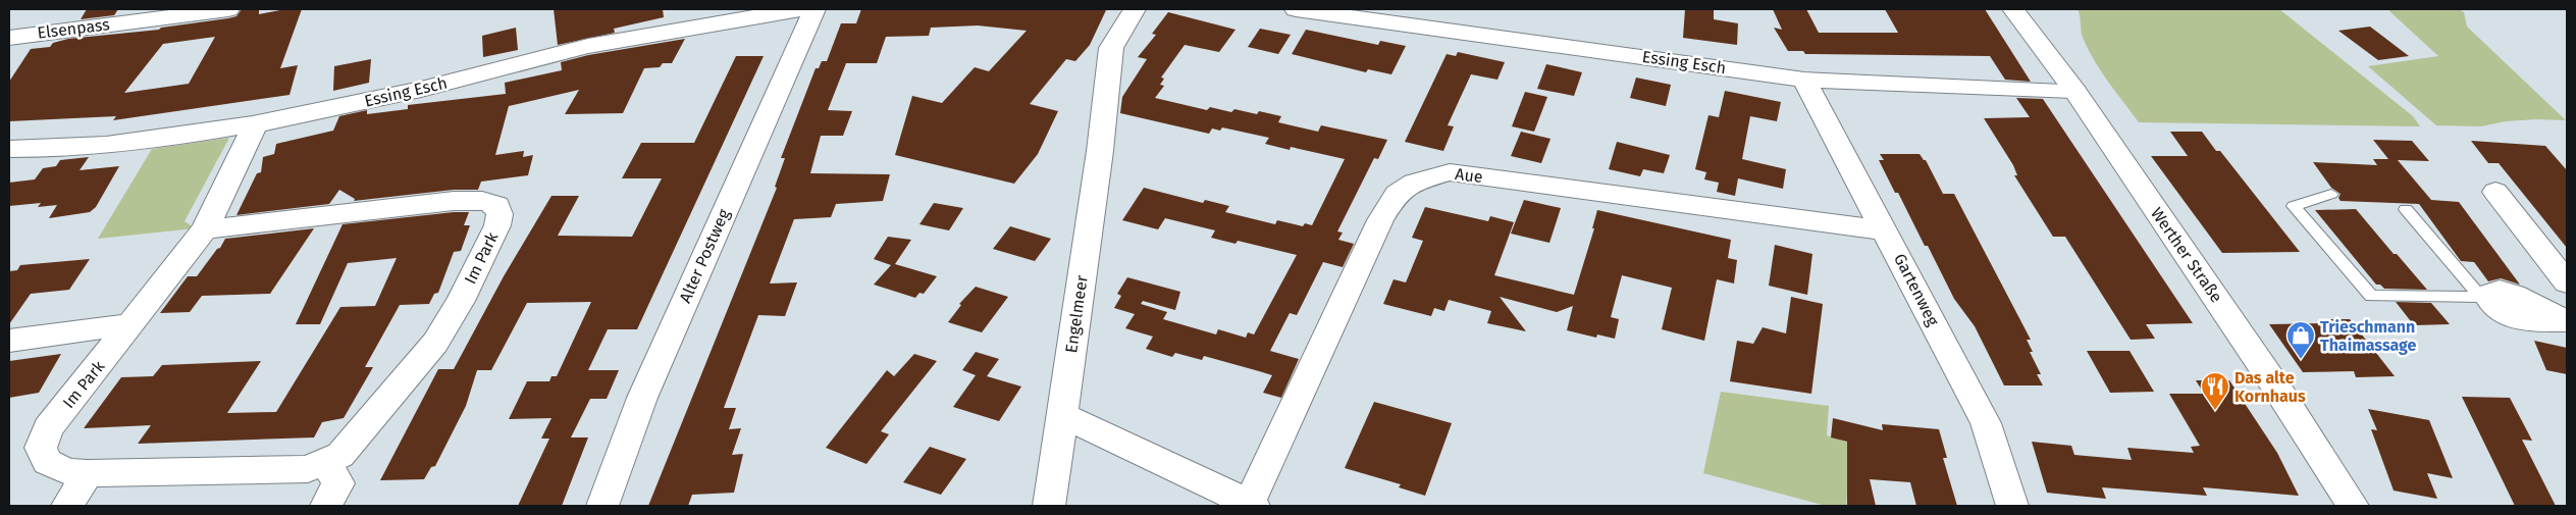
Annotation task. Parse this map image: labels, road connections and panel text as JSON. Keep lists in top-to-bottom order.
{
  "streets": {
    "street": [
      "Elsenpass",
      "Essing Esch",
      "Aue",
      "Werther Straße",
      "Alter Postweg",
      "Im Park",
      "Gartenweg",
      "Engelmeer"
    ]
  },
  "crossings": [
    ["Essing Esch", "Werther Straße"],
    ["Essing Esch", "Im Park"],
    ["Essing Esch", "Gartenweg"],
    ["Aue", "Gartenweg"]
  ],
  "places": {
    "shop": ["Trieschmann Thaimassage"],
    "restaurant": ["Das alte Kornhaus"]
  }
}
